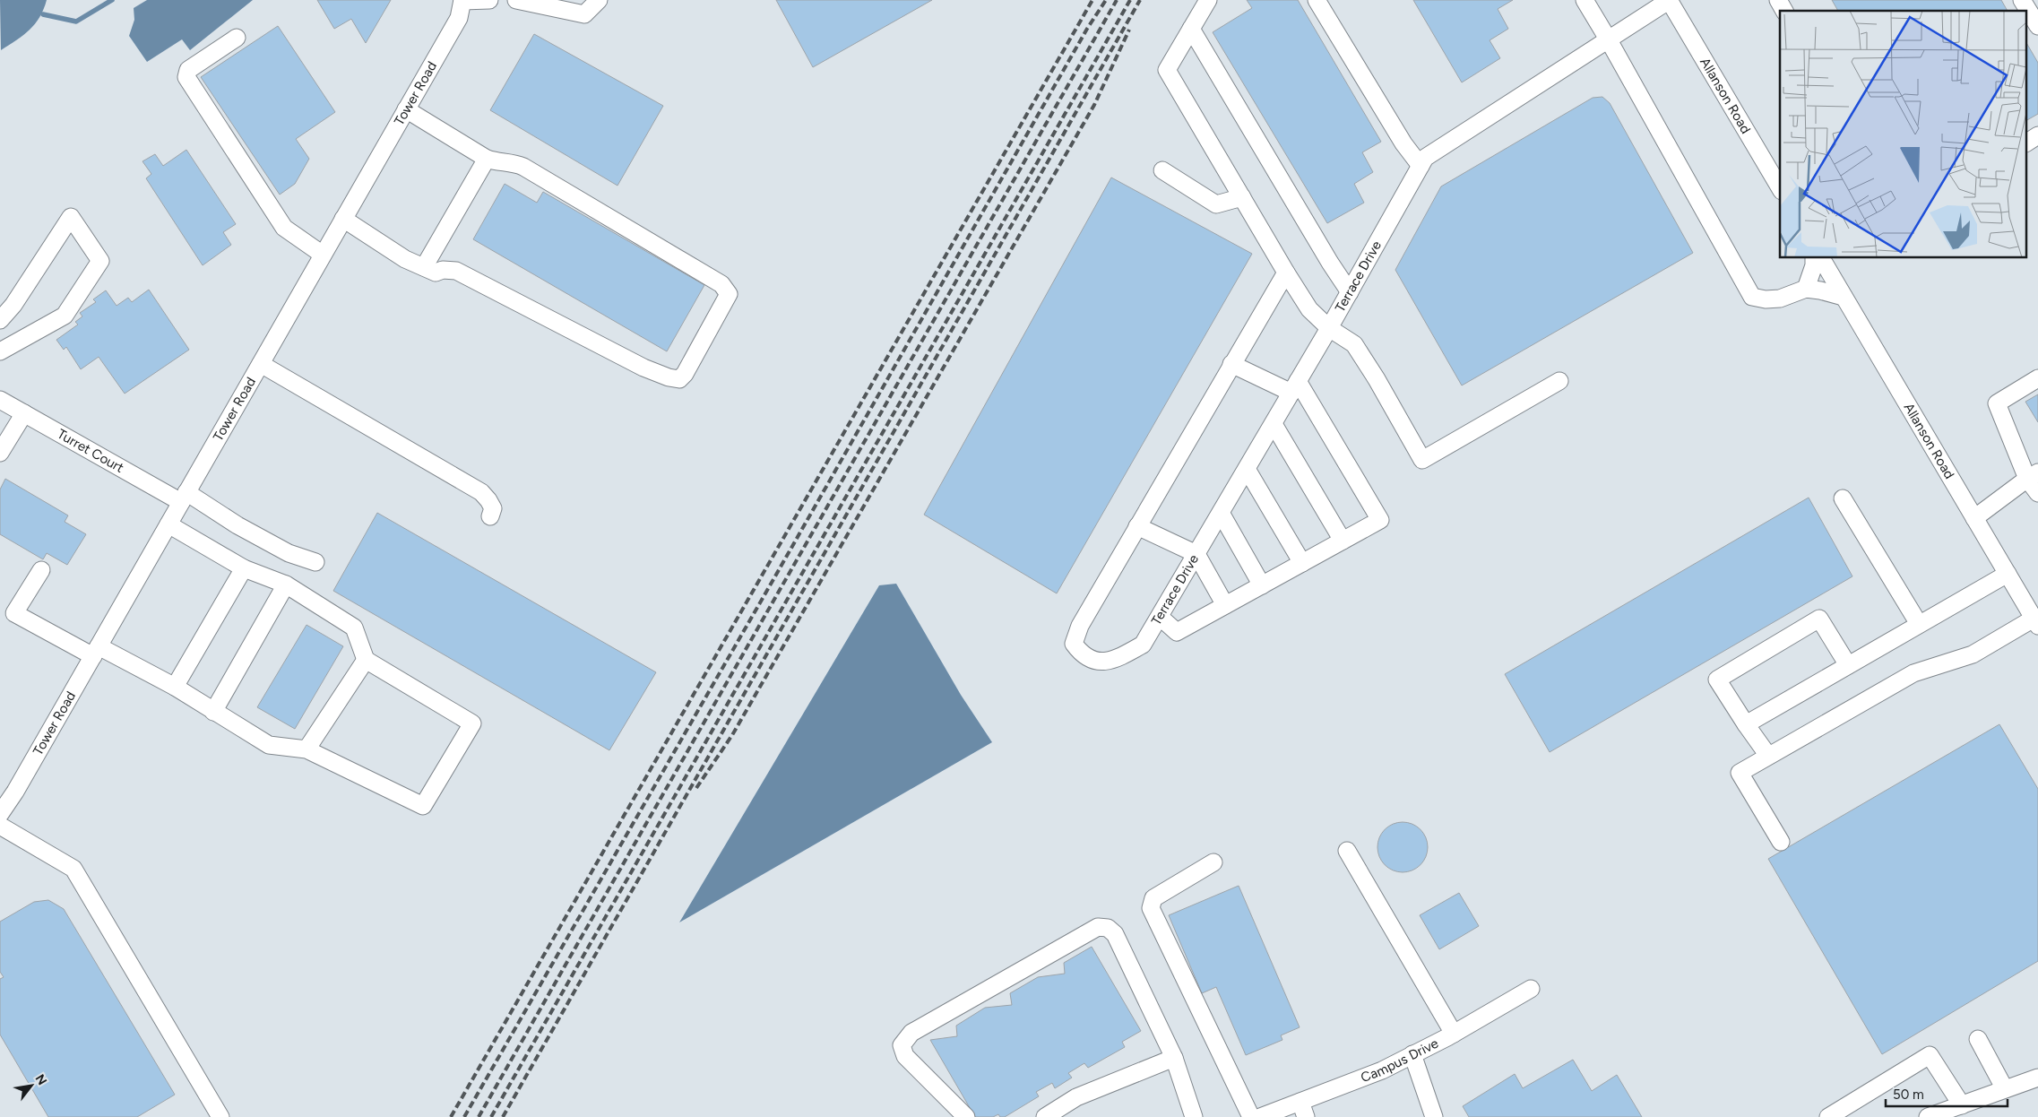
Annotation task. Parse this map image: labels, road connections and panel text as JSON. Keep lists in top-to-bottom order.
{
  "streets": {
    "street": [
      "Tower Road",
      "Allanson Road",
      "Terrace Drive",
      "Turret Court",
      "Campus Drive"
    ]
  },
  "crossings": [
    ["Tower Road", "Turret Court"],
    ["Allanson Road", "Terrace Drive"]
  ],
  "scale_bar": "50 m",
  "north": "top right"
}
